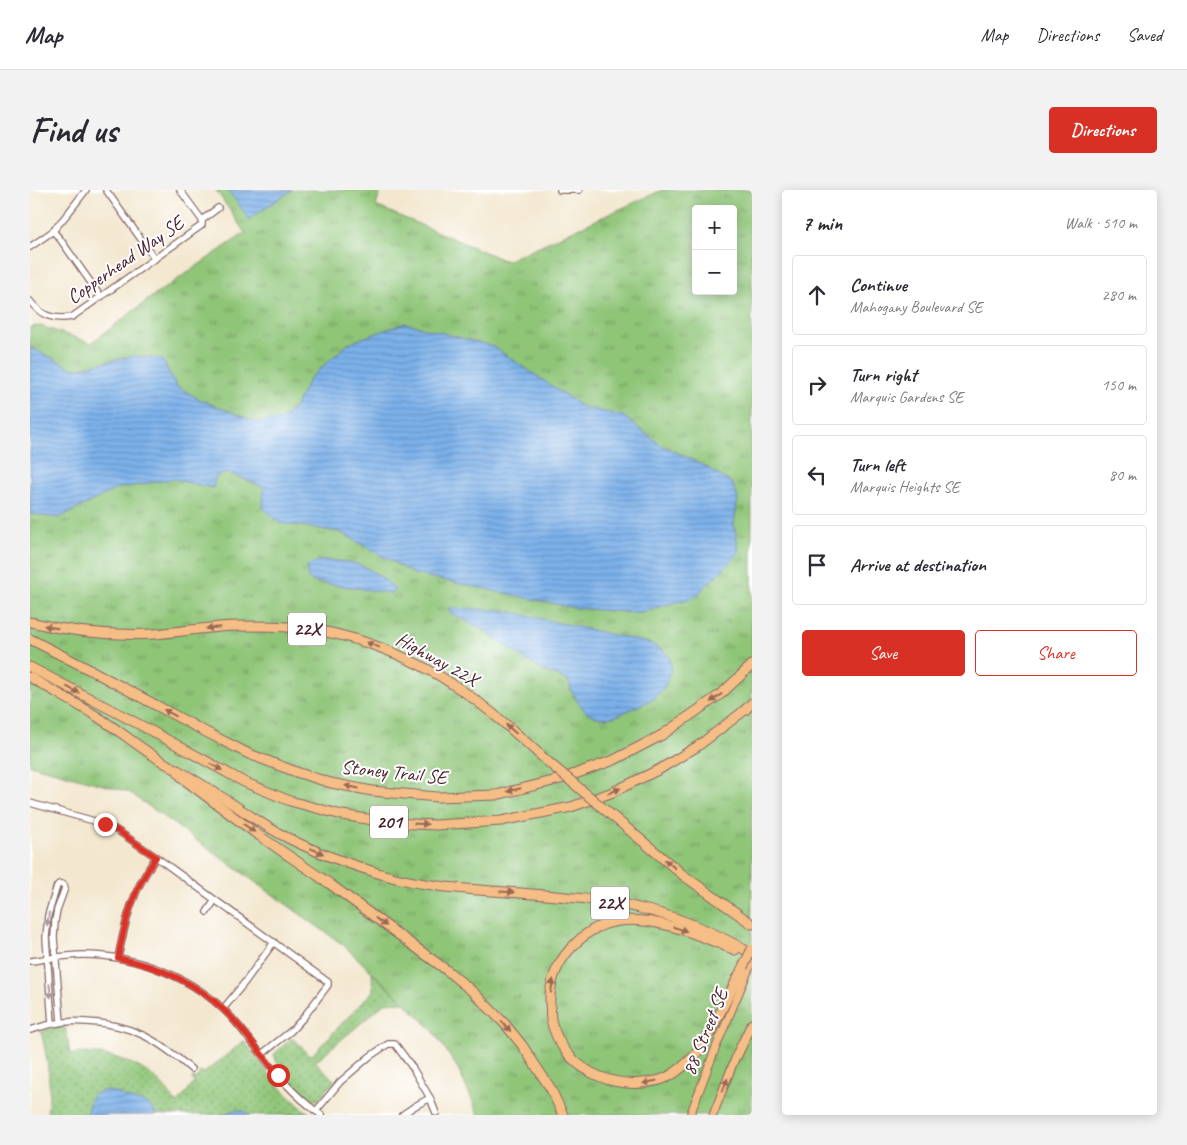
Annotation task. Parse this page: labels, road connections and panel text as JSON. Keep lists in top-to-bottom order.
{
  "streets": {
    "highway": [
      "22X",
      "Highway 22X",
      "Stoney Trail SE",
      "201"
    ],
    "main road": ["88 Street SE"],
    "street": ["Copperhead Way SE"]
  },
  "one_way": ["Highway 22X"],
  "page": {
    "header": "Map",
    "nav": ["Map", "Directions", "Saved"],
    "buttons": [
      "Directions",
      ["Save", "Share"]
    ],
    "title": "Find us",
    "heading": ["7 min", "Walk · 510 m"],
    "map_buttons": ["+", "−"],
    "list": [
      ["Continue", "Mahogany Boulevard SE", "280 m"],
      ["Turn right", "Marquis Gardens SE", "150 m"],
      ["Turn left", "Marquis Heights SE", "80 m"],
      "Arrive at destination"
    ]
  }
}
